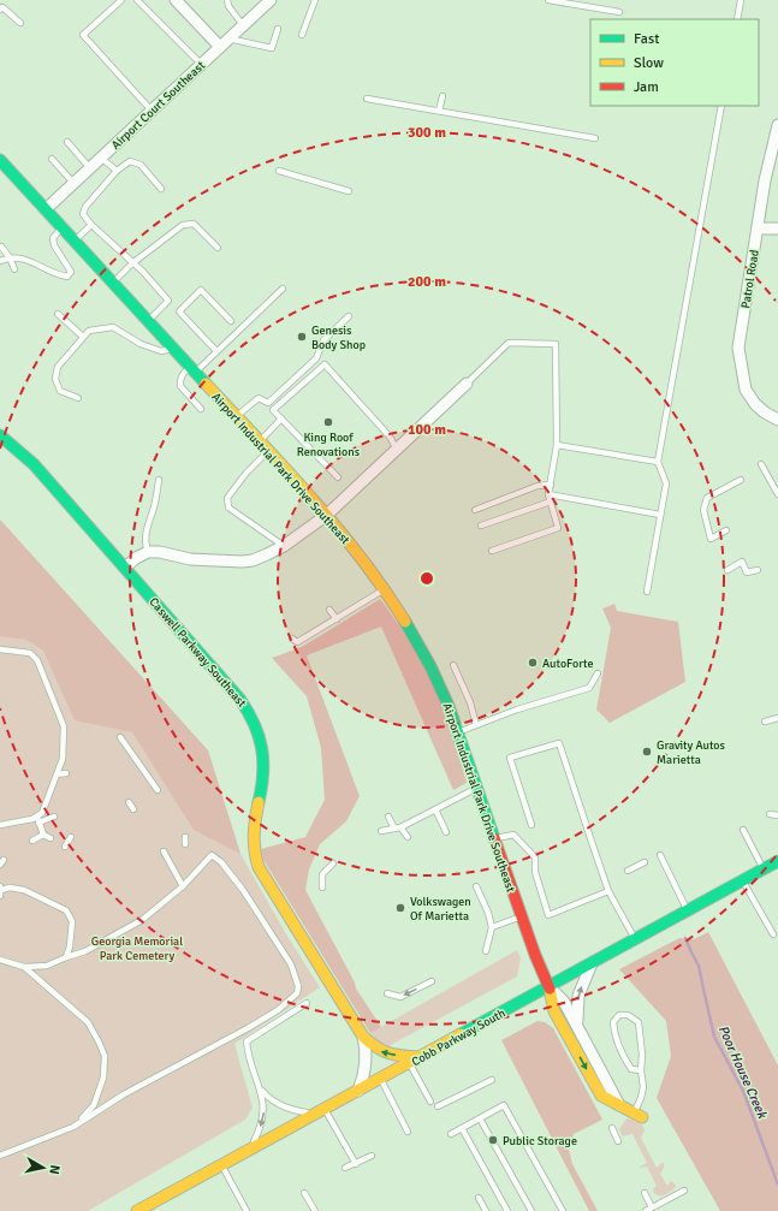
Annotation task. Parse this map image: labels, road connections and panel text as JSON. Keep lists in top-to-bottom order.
{
  "streets": {
    "street": [
      "Airport Court Southeast",
      "Patrol Road",
      "Airport Industrial Park Drive Southeast",
      "Caswell Parkway Southeast",
      "Cobb Parkway South"
    ]
  },
  "crossings": [
    ["Airport Court Southeast", "Airport Industrial Park Drive Southeast"],
    ["Airport Industrial Park Drive Southeast", "Cobb Parkway South"],
    ["Caswell Parkway Southeast", "Cobb Parkway South"]
  ],
  "water": ["Poor House Creek"],
  "parks": ["Georgia Memorial Park Cemetery"],
  "places": [
    "Genesis Body Shop",
    "King Roof Renovations",
    "AutoForte",
    "Gravity Autos Marietta",
    "Volkswagen Of Marietta",
    "Public Storage"
  ],
  "legend": ["Fast", "Slow", "Jam"],
  "north": "right",
  "rings": ["300 m", "200 m", "100 m"]
}
